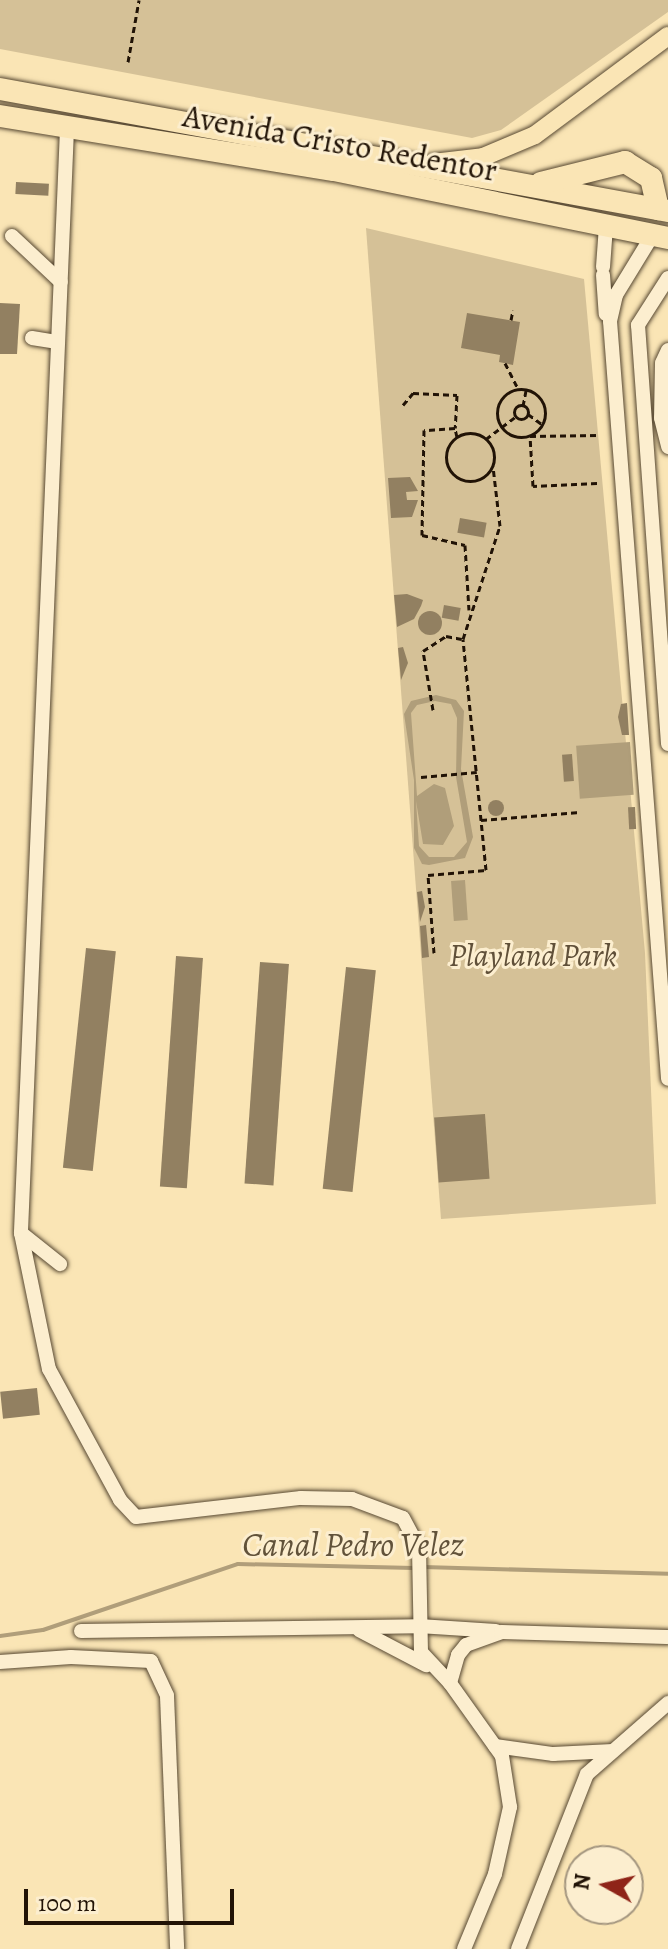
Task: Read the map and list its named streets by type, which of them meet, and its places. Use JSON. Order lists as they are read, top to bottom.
{
  "streets": {
    "highway": ["Avenida Cristo Redentor"]
  },
  "water": ["Canal Pedro Velez"],
  "parks": ["Playland Park"],
  "scale_bar": "100 m",
  "north": "left"
}
